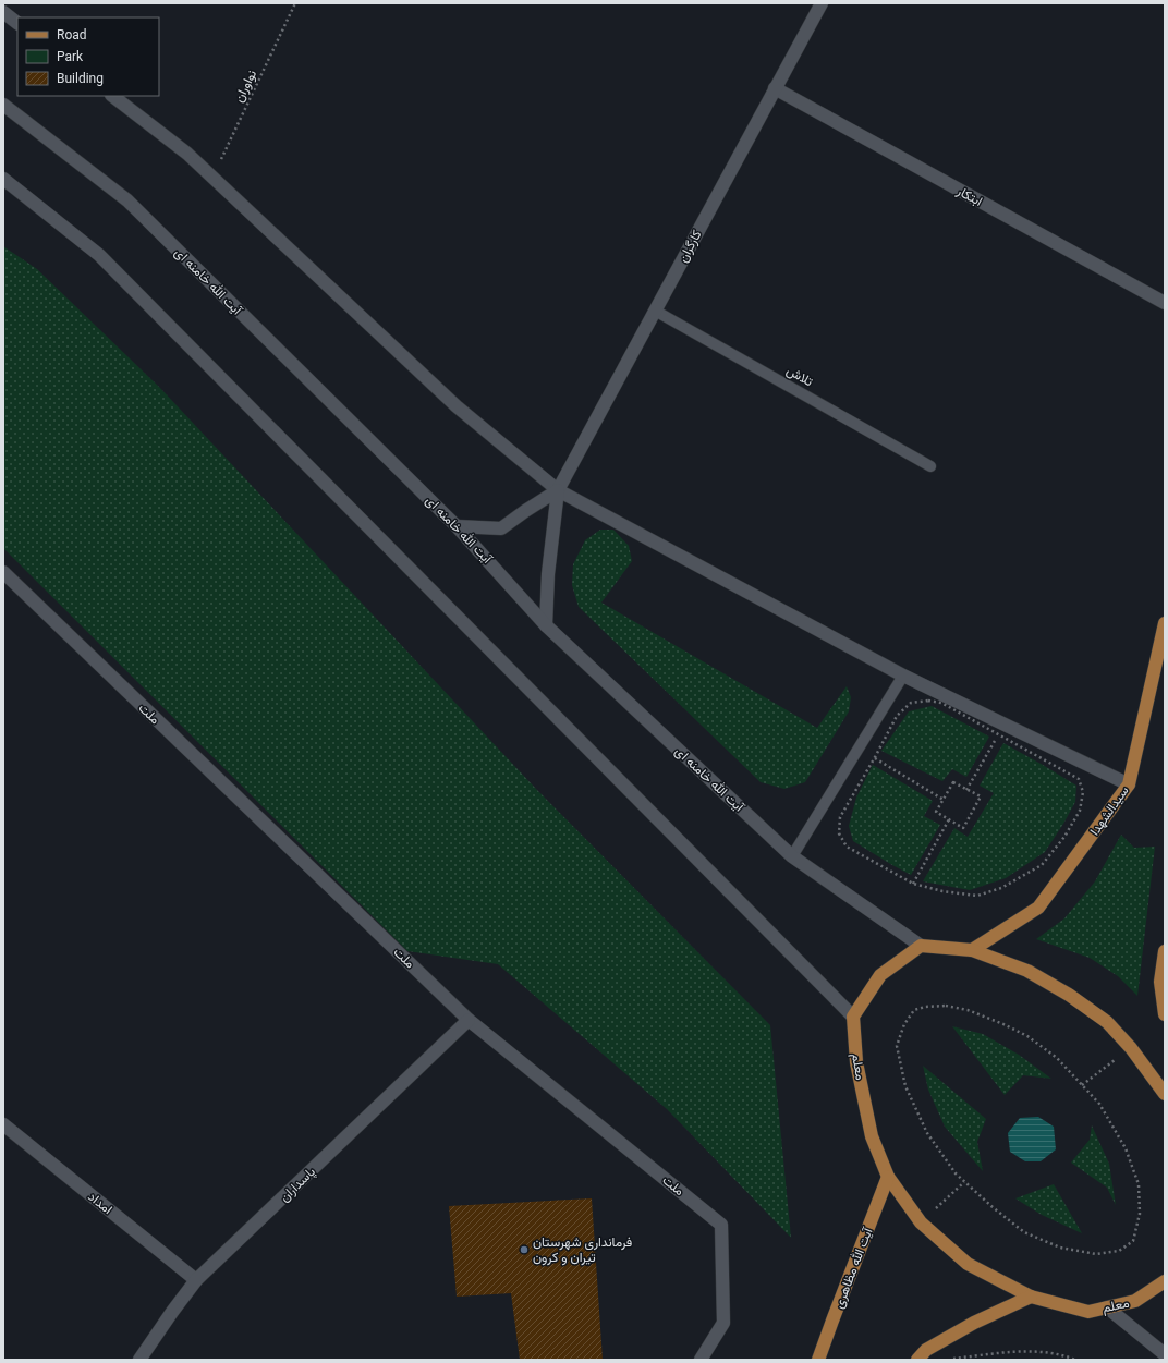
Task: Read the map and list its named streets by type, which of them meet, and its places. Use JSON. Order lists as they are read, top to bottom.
{
  "streets": {
    "main road": ["سیدالشهدا", "معلم", "آیت الله مظاهری"],
    "street": [
      "ابتکار",
      "کارگران",
      "آیت الله خامنه ای",
      "ملت",
      "پاسداران",
      "امداد"
    ],
    "lane": ["تلاش"],
    "path": ["نواوران"]
  },
  "crossings": [
    ["ابتکار", "کارگران"],
    ["کارگران", "تلاش"],
    ["ملت", "پاسداران"],
    ["معلم", "آیت الله مظاهری"],
    ["پاسداران", "امداد"]
  ],
  "places": ["فرمانداری شهرستان تیران و کرون"],
  "legend": ["Road", "Park", "Building"]
}
